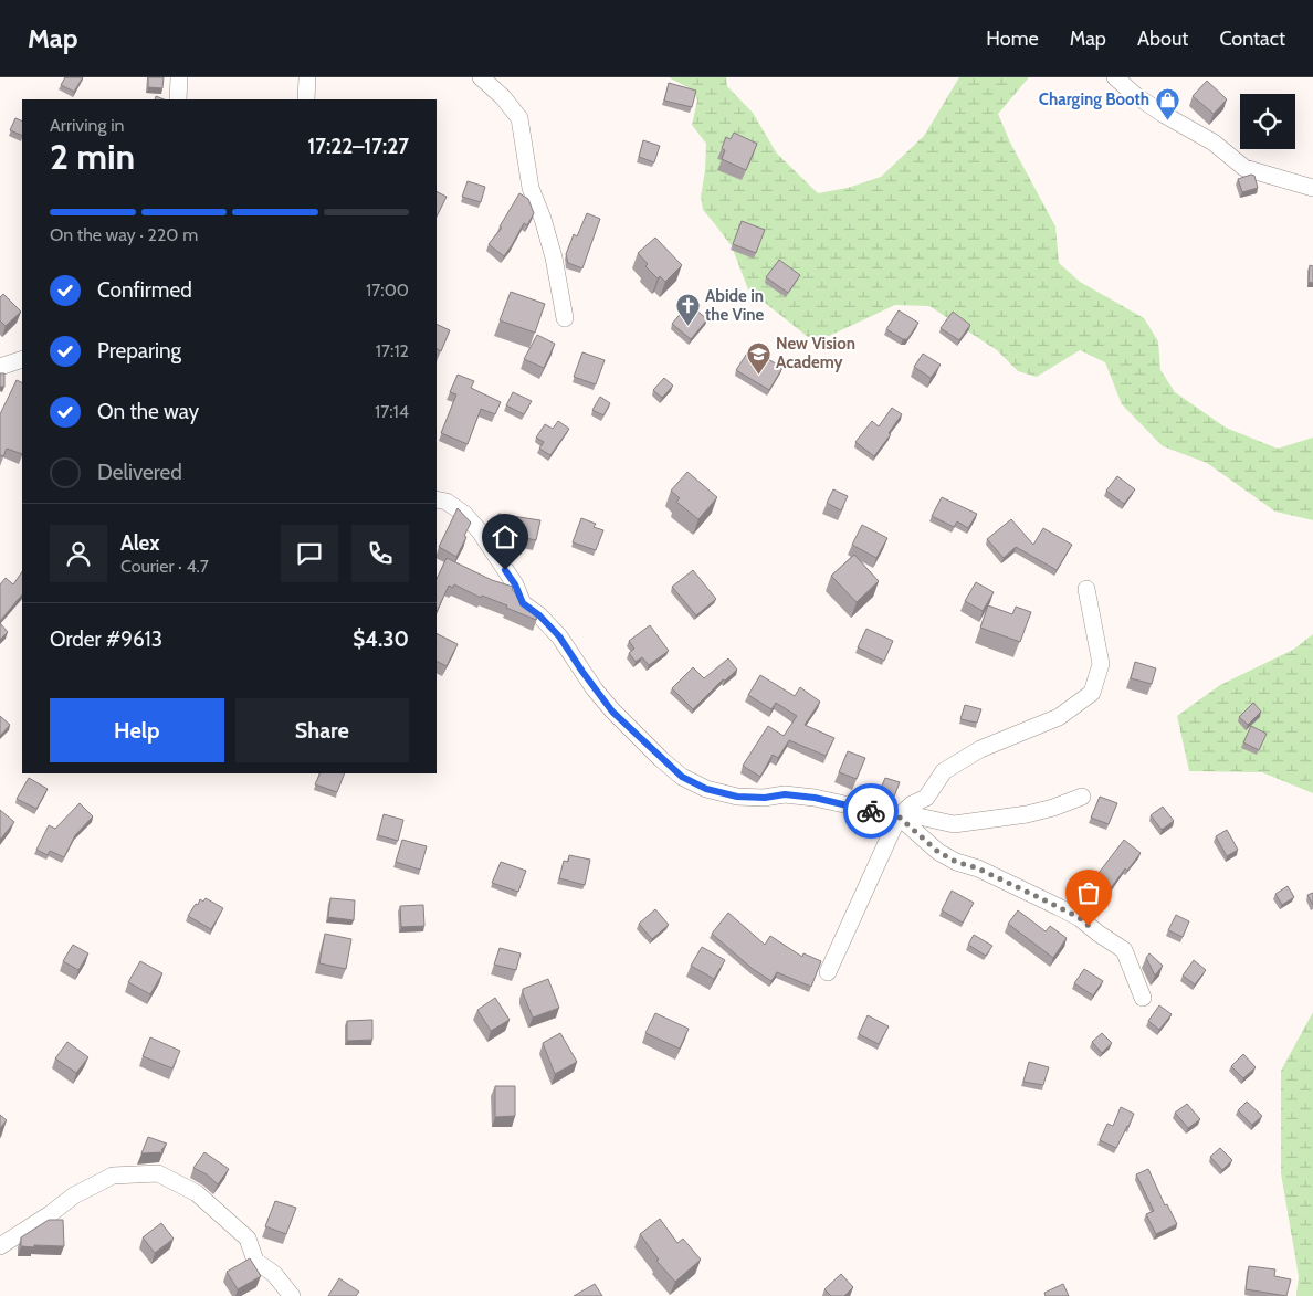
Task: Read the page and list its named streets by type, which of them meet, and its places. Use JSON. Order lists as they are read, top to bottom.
{
  "places": {
    "shop": ["Charging Booth"],
    "church": ["Abide in the Vine"],
    "school or university": ["New Vision Academy"]
  },
  "page": {
    "header": "Map",
    "nav": [
      "Home",
      "Map",
      "About",
      "Contact"
    ],
    "heading": ["2 min", "Arriving in", "17:22–17:27"],
    "panel": [
      "Alex",
      "Courier · 4.7",
      "Order #9613",
      "$4.30"
    ],
    "bar": "On the way · 220 m",
    "list": [
      ["Confirmed", "17:00"],
      ["Preparing", "17:12"],
      ["On the way", "17:14"],
      "Delivered"
    ],
    "buttons": ["Help", "Share"]
  }
}
